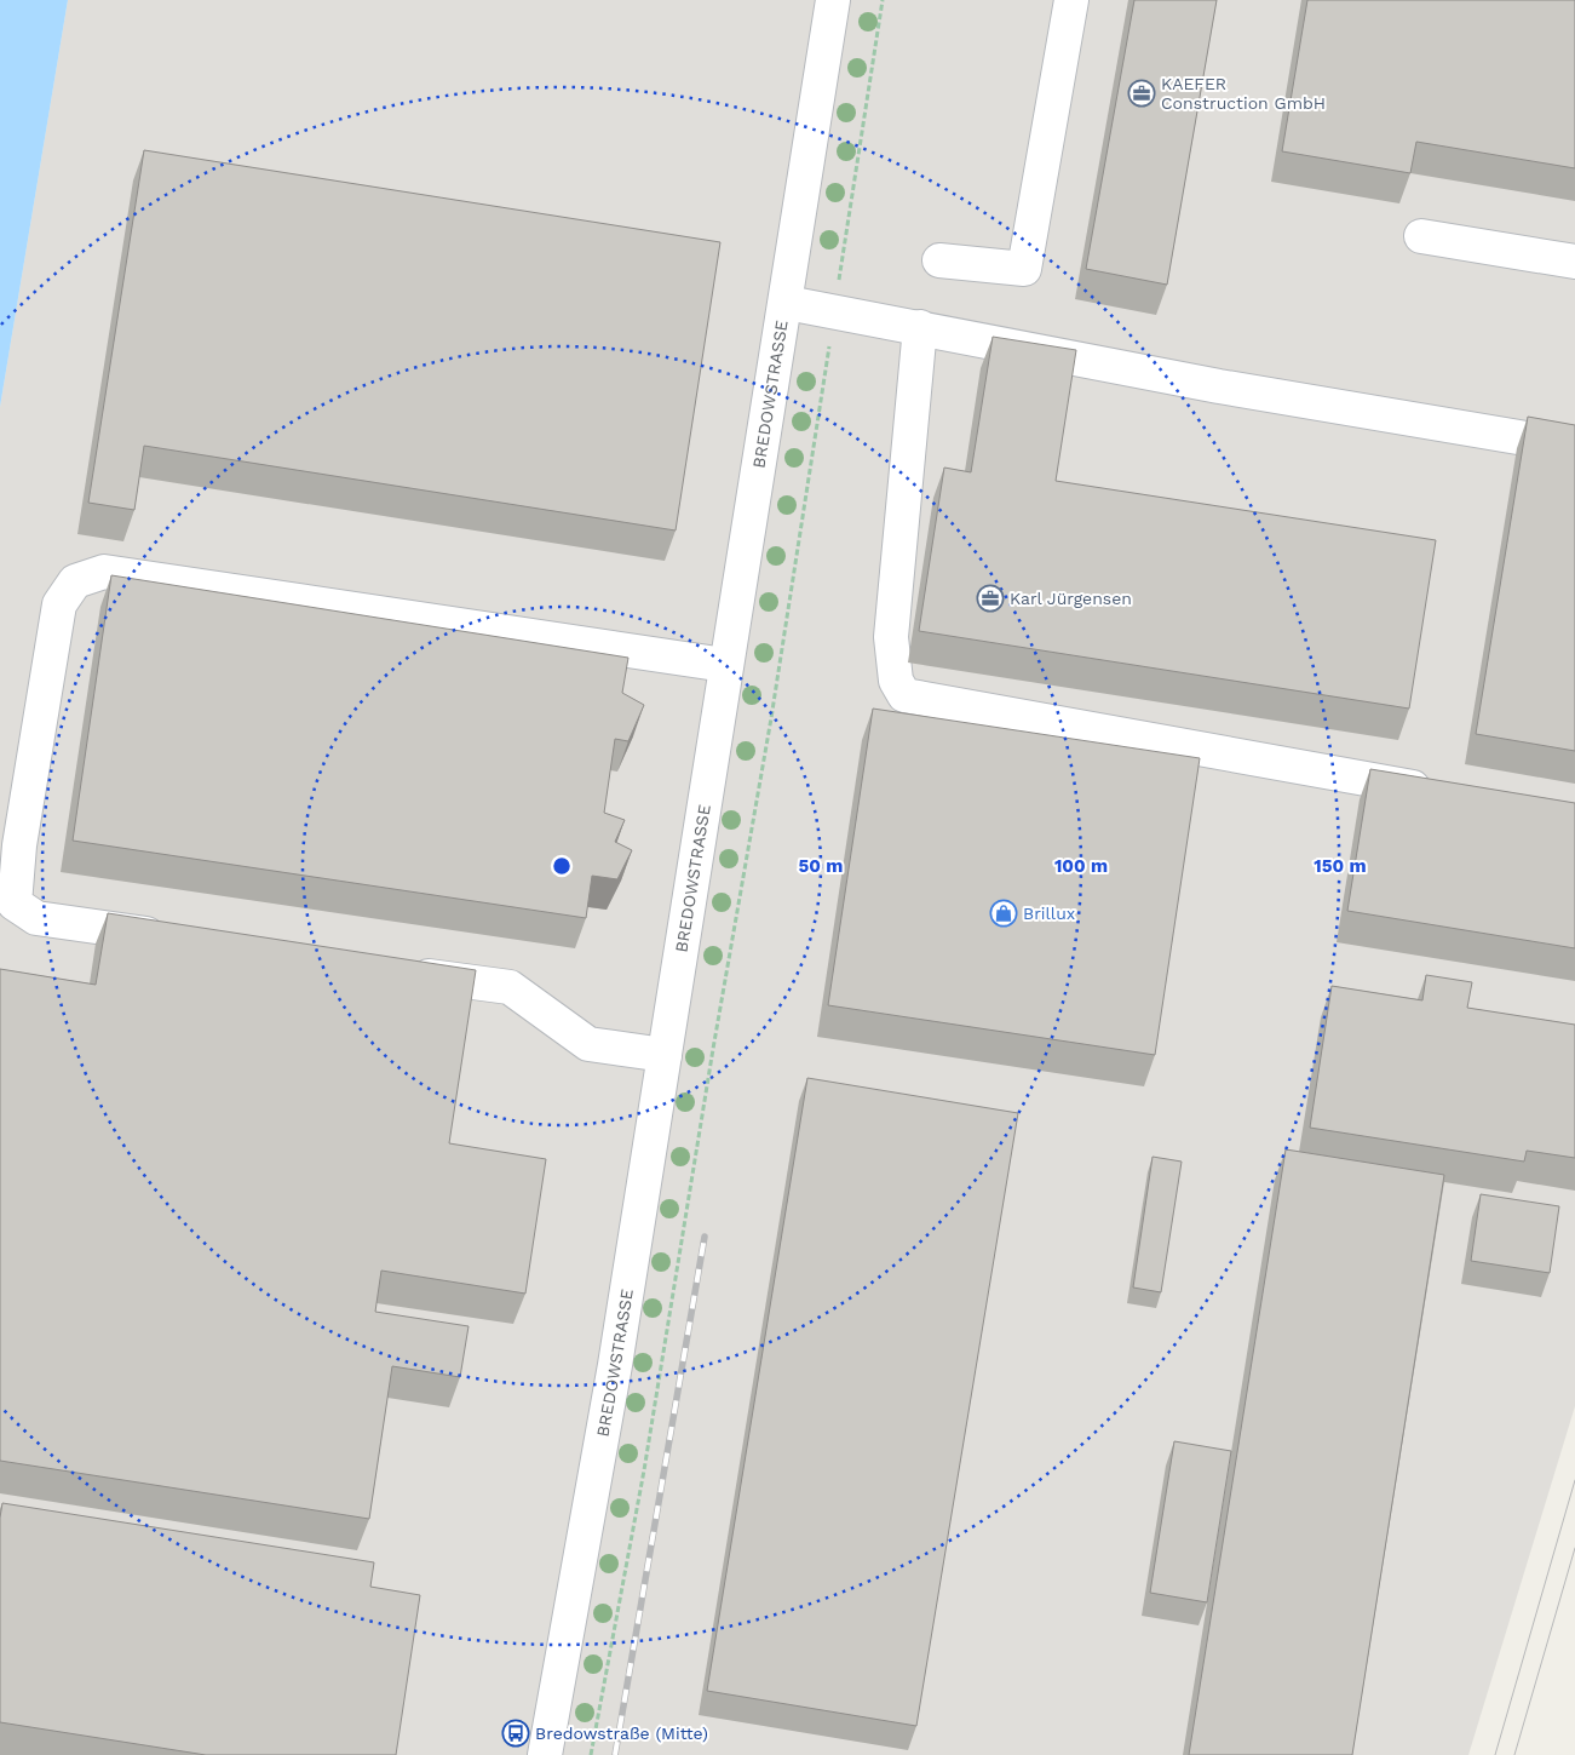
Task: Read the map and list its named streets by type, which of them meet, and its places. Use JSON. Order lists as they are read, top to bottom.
{
  "streets": {
    "street": ["BREDOWSTRASSE"]
  },
  "places": {
    "office": ["KAEFER Construction GmbH", "Karl Jürgensen"],
    "shop": ["Brillux"],
    "bus stop": ["Bredowstraße (Mitte)"]
  },
  "rings": ["50 m", "100 m", "150 m"]
}
